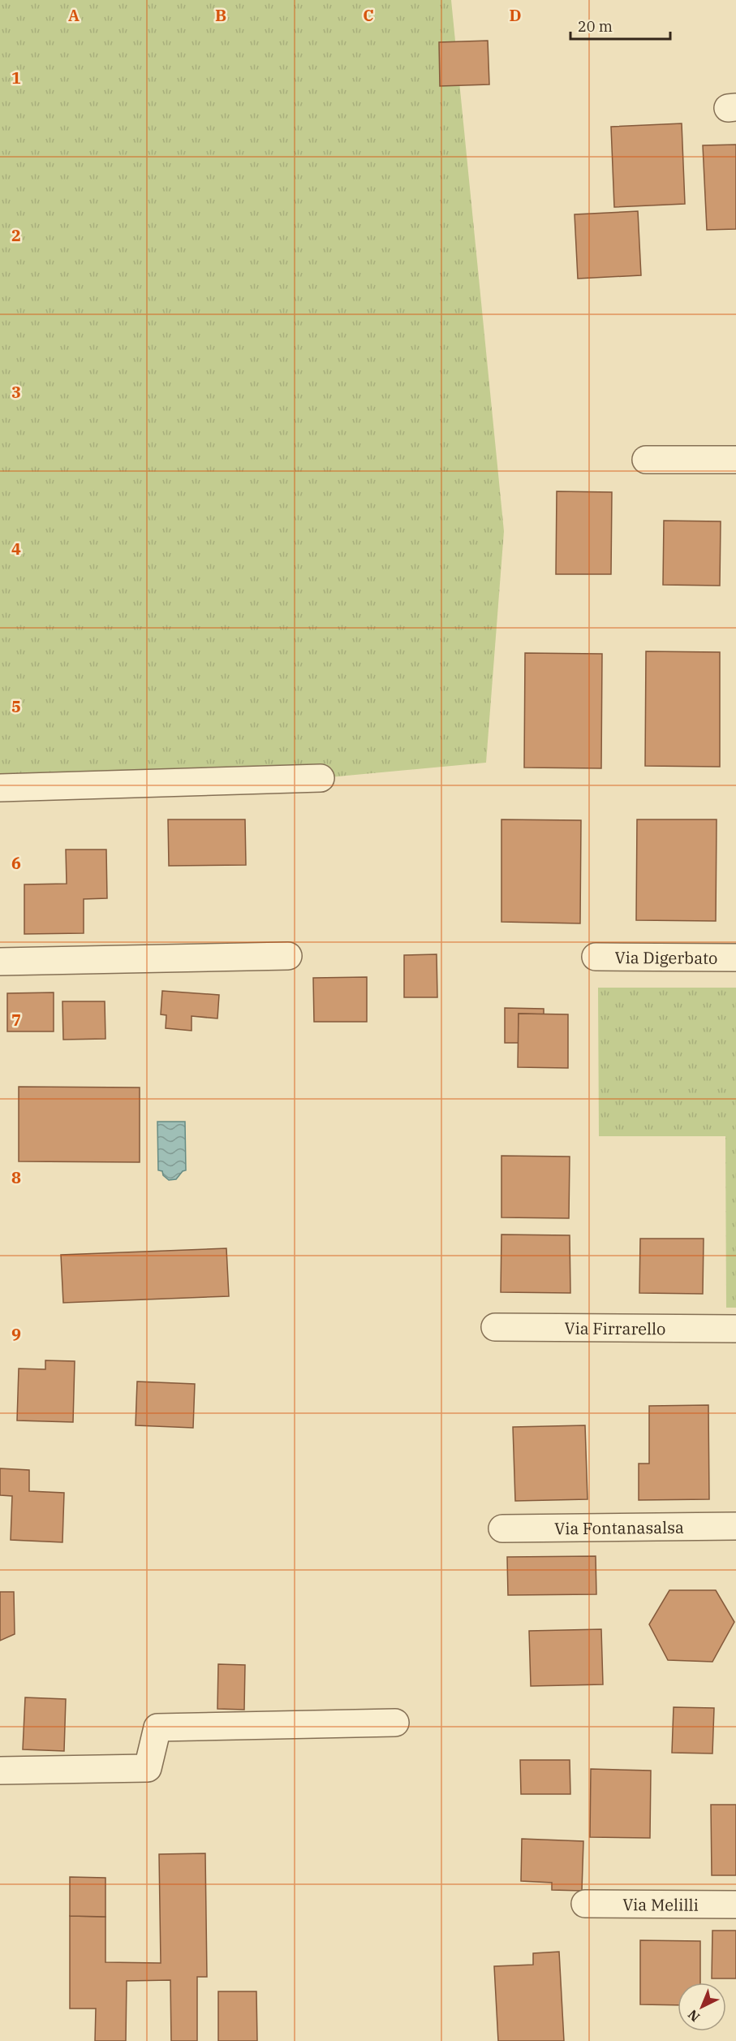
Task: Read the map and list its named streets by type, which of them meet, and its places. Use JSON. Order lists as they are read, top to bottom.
{
  "streets": {
    "lane": [
      "Via Digerbato",
      "Via Firrarello",
      "Via Fontanasalsa",
      "Via Melilli"
    ]
  },
  "scale_bar": "20 m",
  "north": "bottom left",
  "grid": {
    "columns": [
      "A",
      "B",
      "C",
      "D"
    ],
    "rows": [
      "1",
      "2",
      "3",
      "4",
      "5",
      "6",
      "7",
      "8",
      "9"
    ]
  }
}
